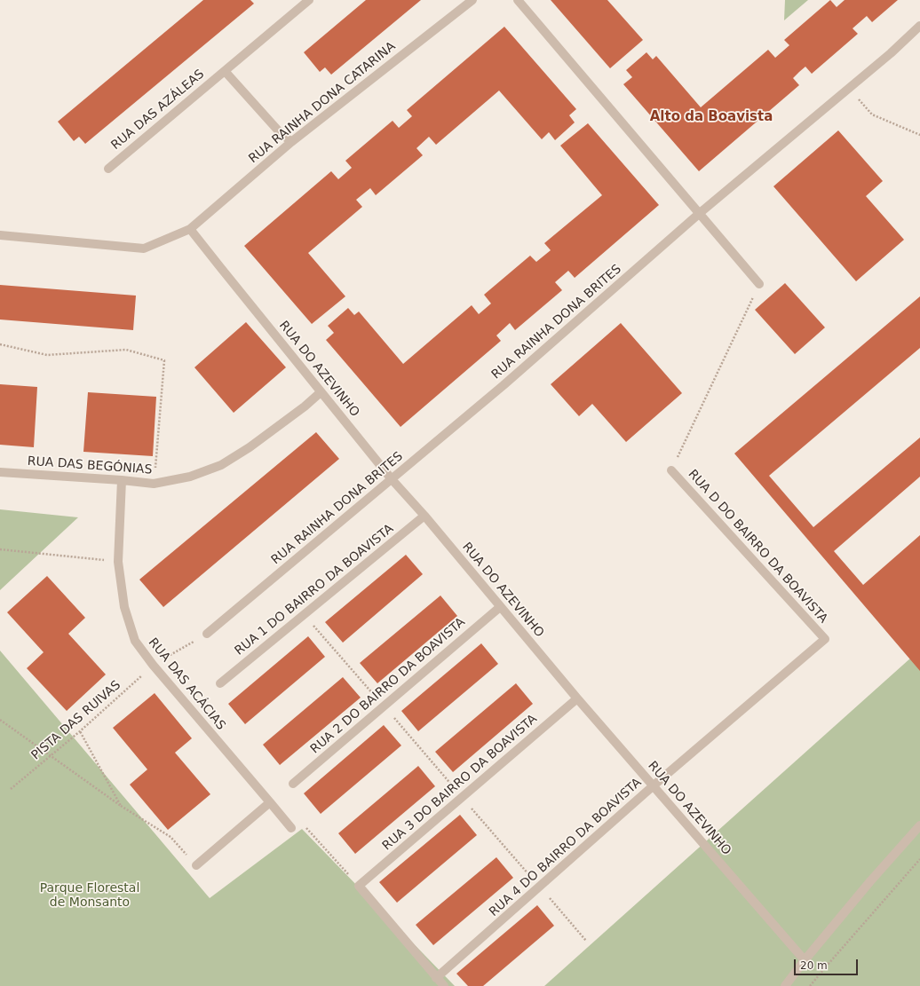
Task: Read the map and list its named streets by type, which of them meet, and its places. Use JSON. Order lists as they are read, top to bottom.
{
  "streets": {
    "street": [
      "RUA RAINHA DONA CATARINA",
      "RUA DAS AZÁLEAS",
      "RUA RAINHA DONA BRITES",
      "RUA DO AZEVINHO",
      "RUA DAS BEGÓNIAS",
      "RUA D DO BAIRRO DA BOAVISTA",
      "RUA 1 DO BAIRRO DA BOAVISTA",
      "RUA DAS ACÁCIAS",
      "RUA 2 DO BAIRRO DA BOAVISTA",
      "RUA 3 DO BAIRRO DA BOAVISTA",
      "RUA 4 DO BAIRRO DA BOAVISTA"
    ],
    "path": ["PISTA DAS RUIVAS"]
  },
  "crossings": [
    ["RUA RAINHA DONA CATARINA", "RUA DAS AZÁLEAS"],
    ["RUA RAINHA DONA CATARINA", "RUA DO AZEVINHO"],
    ["RUA RAINHA DONA BRITES", "RUA DO AZEVINHO"],
    ["RUA RAINHA DONA BRITES", "PISTA DAS RUIVAS"],
    ["RUA DO AZEVINHO", "RUA DAS BEGÓNIAS"],
    ["RUA DO AZEVINHO", "RUA 1 DO BAIRRO DA BOAVISTA"],
    ["RUA DO AZEVINHO", "RUA 2 DO BAIRRO DA BOAVISTA"],
    ["RUA DO AZEVINHO", "RUA 3 DO BAIRRO DA BOAVISTA"],
    ["RUA DO AZEVINHO", "RUA 4 DO BAIRRO DA BOAVISTA"],
    ["RUA DAS BEGÓNIAS", "RUA DAS ACÁCIAS"],
    ["RUA D DO BAIRRO DA BOAVISTA", "RUA 4 DO BAIRRO DA BOAVISTA"],
    ["RUA DAS ACÁCIAS", "PISTA DAS RUIVAS"]
  ],
  "districts": ["Alto da Boavista"],
  "parks": ["Parque Florestal de Monsanto"],
  "scale_bar": "20 m"
}
